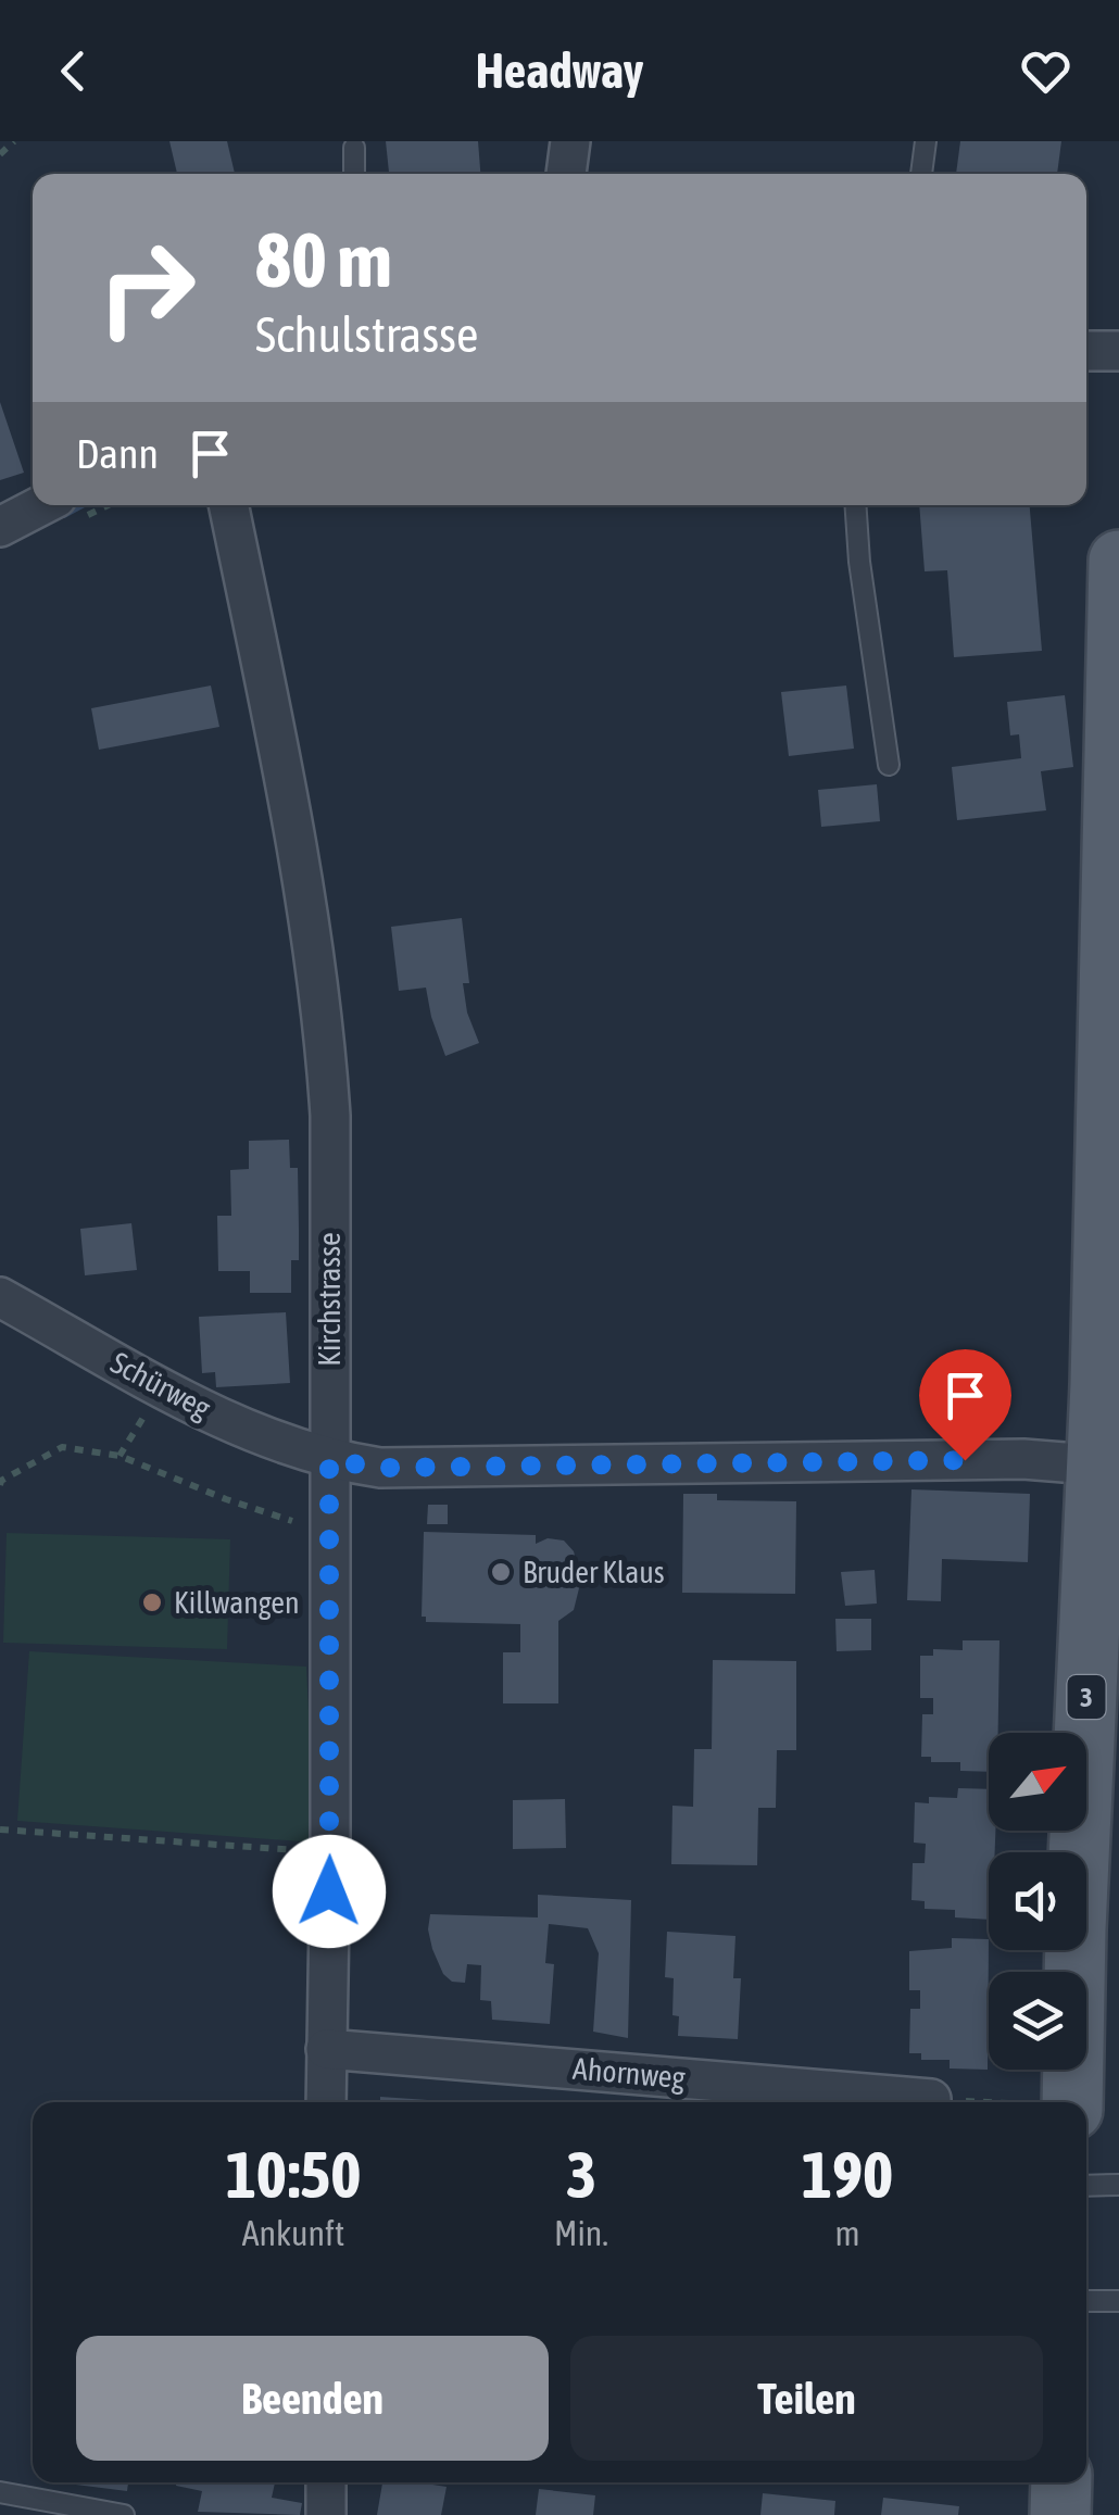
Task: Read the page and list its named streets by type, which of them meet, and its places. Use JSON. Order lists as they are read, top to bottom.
{
  "streets": {
    "main road": ["3"],
    "street": ["Kirchstrasse", "Schürweg", "Ahornweg"]
  },
  "crossings": [
    ["Kirchstrasse", "Schürweg"],
    ["Kirchstrasse", "Ahornweg"],
    ["Schürweg", "3"]
  ],
  "places": ["Bruder Klaus", "Killwangen"],
  "north": "top right",
  "page": {
    "header": "Headway",
    "turn": ["80 m", "Schulstrasse"],
    "then": "Dann",
    "eta": [
      "10:50",
      "Ankunft",
      "3",
      "Min.",
      "190",
      "m"
    ],
    "buttons": ["Beenden", "Teilen"]
  }
}
